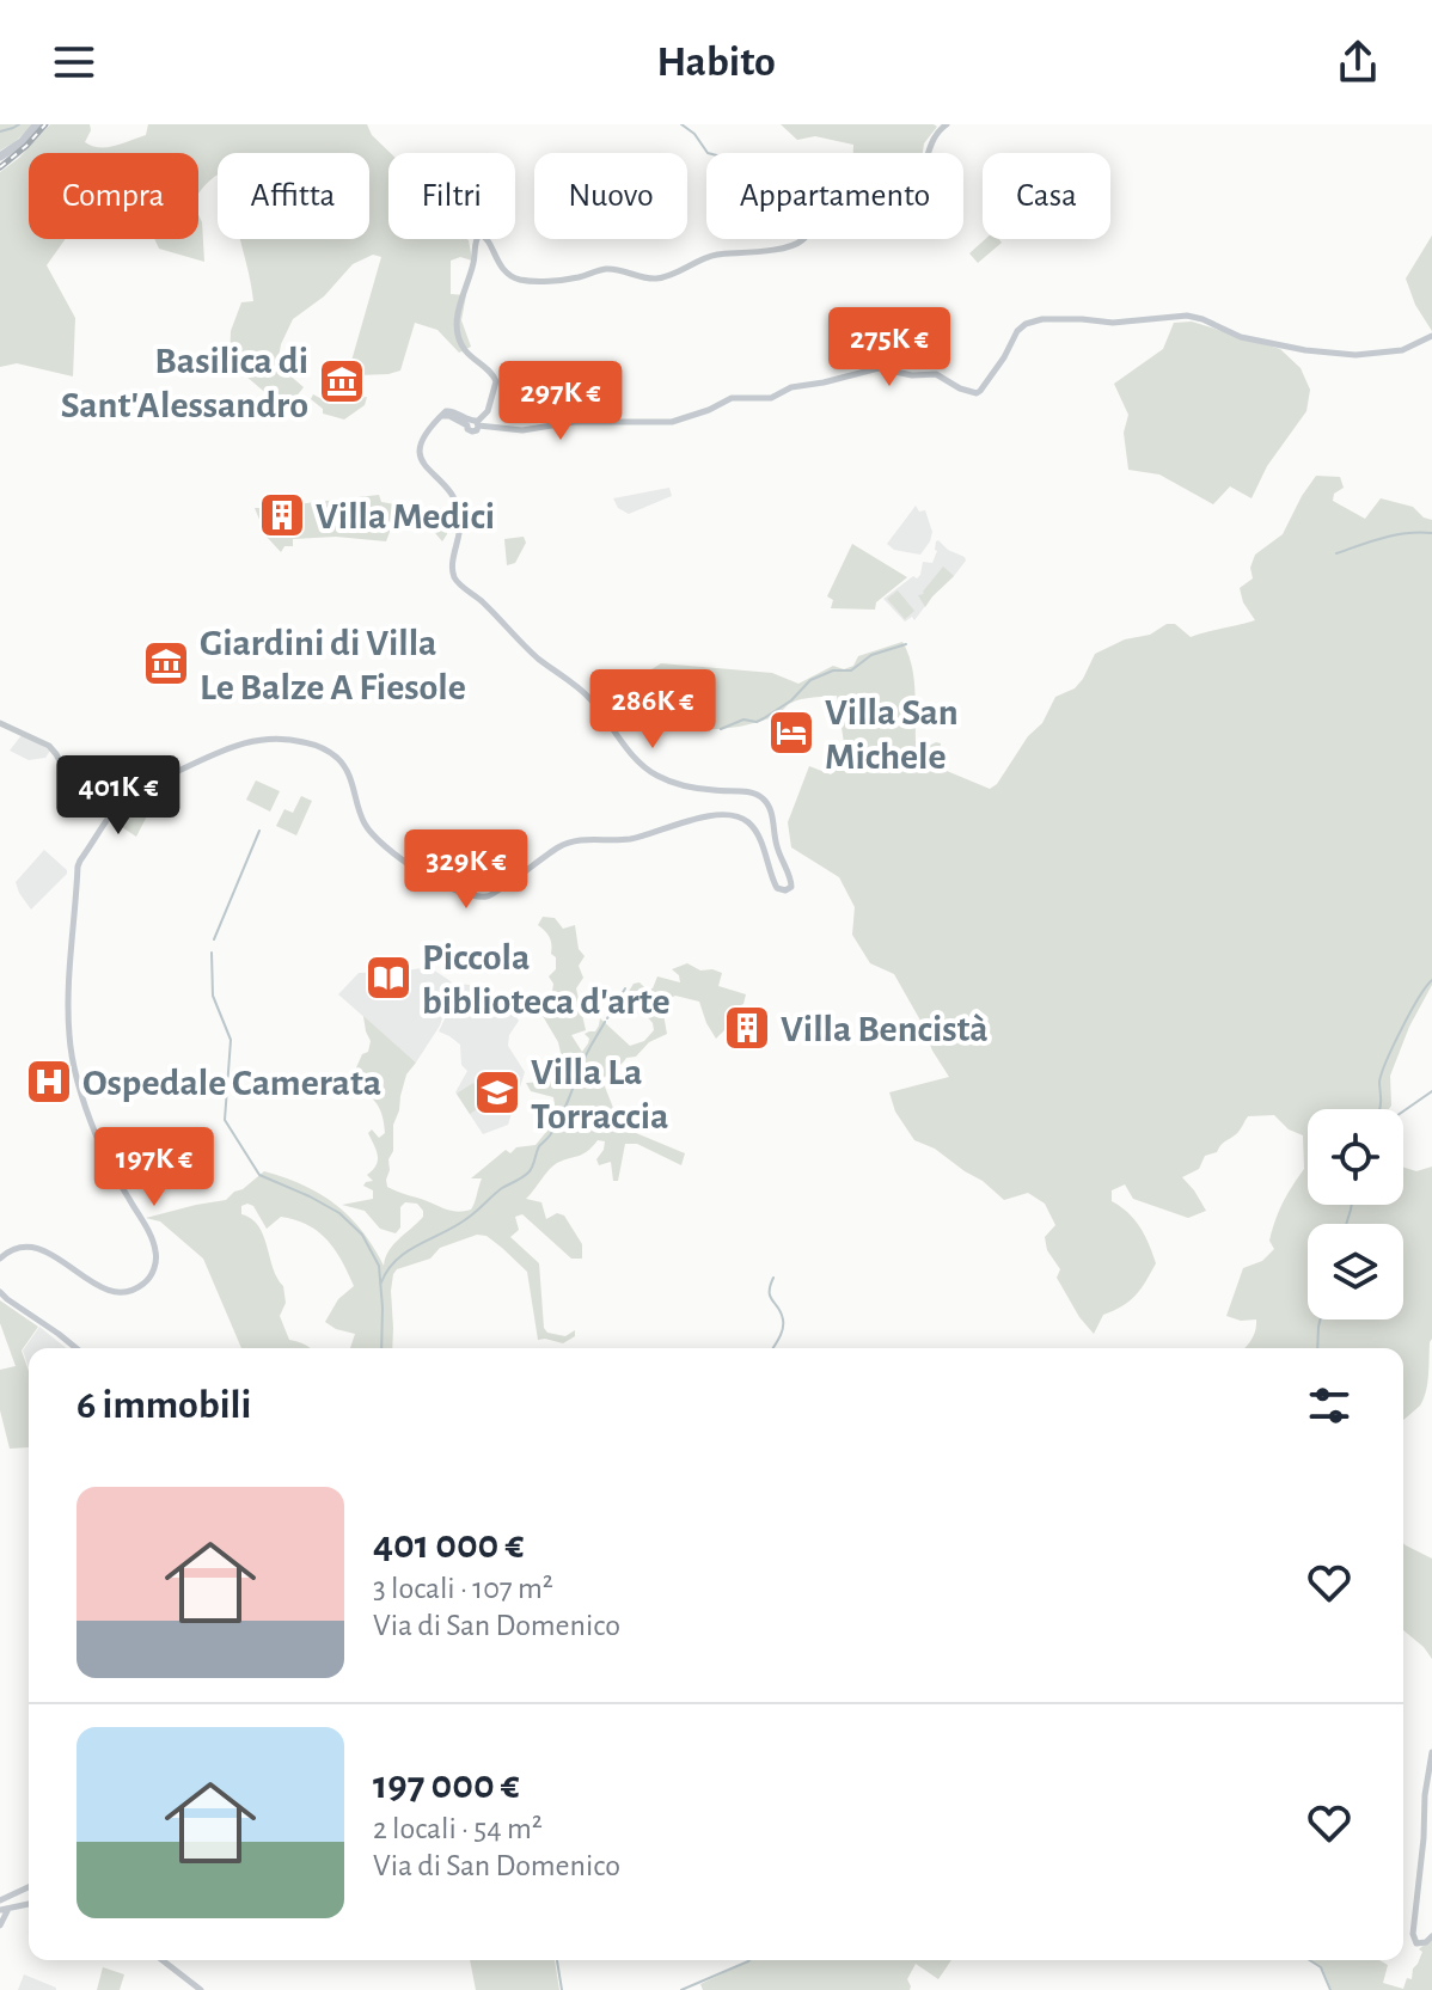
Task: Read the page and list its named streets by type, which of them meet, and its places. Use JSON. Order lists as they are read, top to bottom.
{
  "places": {
    "museum": ["Basilica di Sant'Alessandro", "Giardini di Villa Le Balze A Fiesole"],
    "building": ["Villa Medici", "Villa Bencistà"],
    "hotel": ["Villa San Michele"],
    "library": ["Piccola biblioteca d'arte"],
    "hospital": ["Ospedale Camerata"],
    "school or university": ["Villa La Torraccia"]
  },
  "page": {
    "header": "Habito",
    "chip": [
      "Compra",
      "Affitta",
      "Filtri",
      "Nuovo",
      "Appartamento",
      "Casa"
    ],
    "price": [
      "275K €",
      "297K €",
      "286K €",
      "401K €",
      "329K €",
      "197K €"
    ],
    "heading": "6 immobili",
    "list": [
      {
        "name": "401 000 €",
        "note": "3 locali · 107 m² · Via di San Domenico"
      },
      {
        "name": "197 000 €",
        "note": "2 locali · 54 m² · Via di San Domenico"
      }
    ]
  }
}
